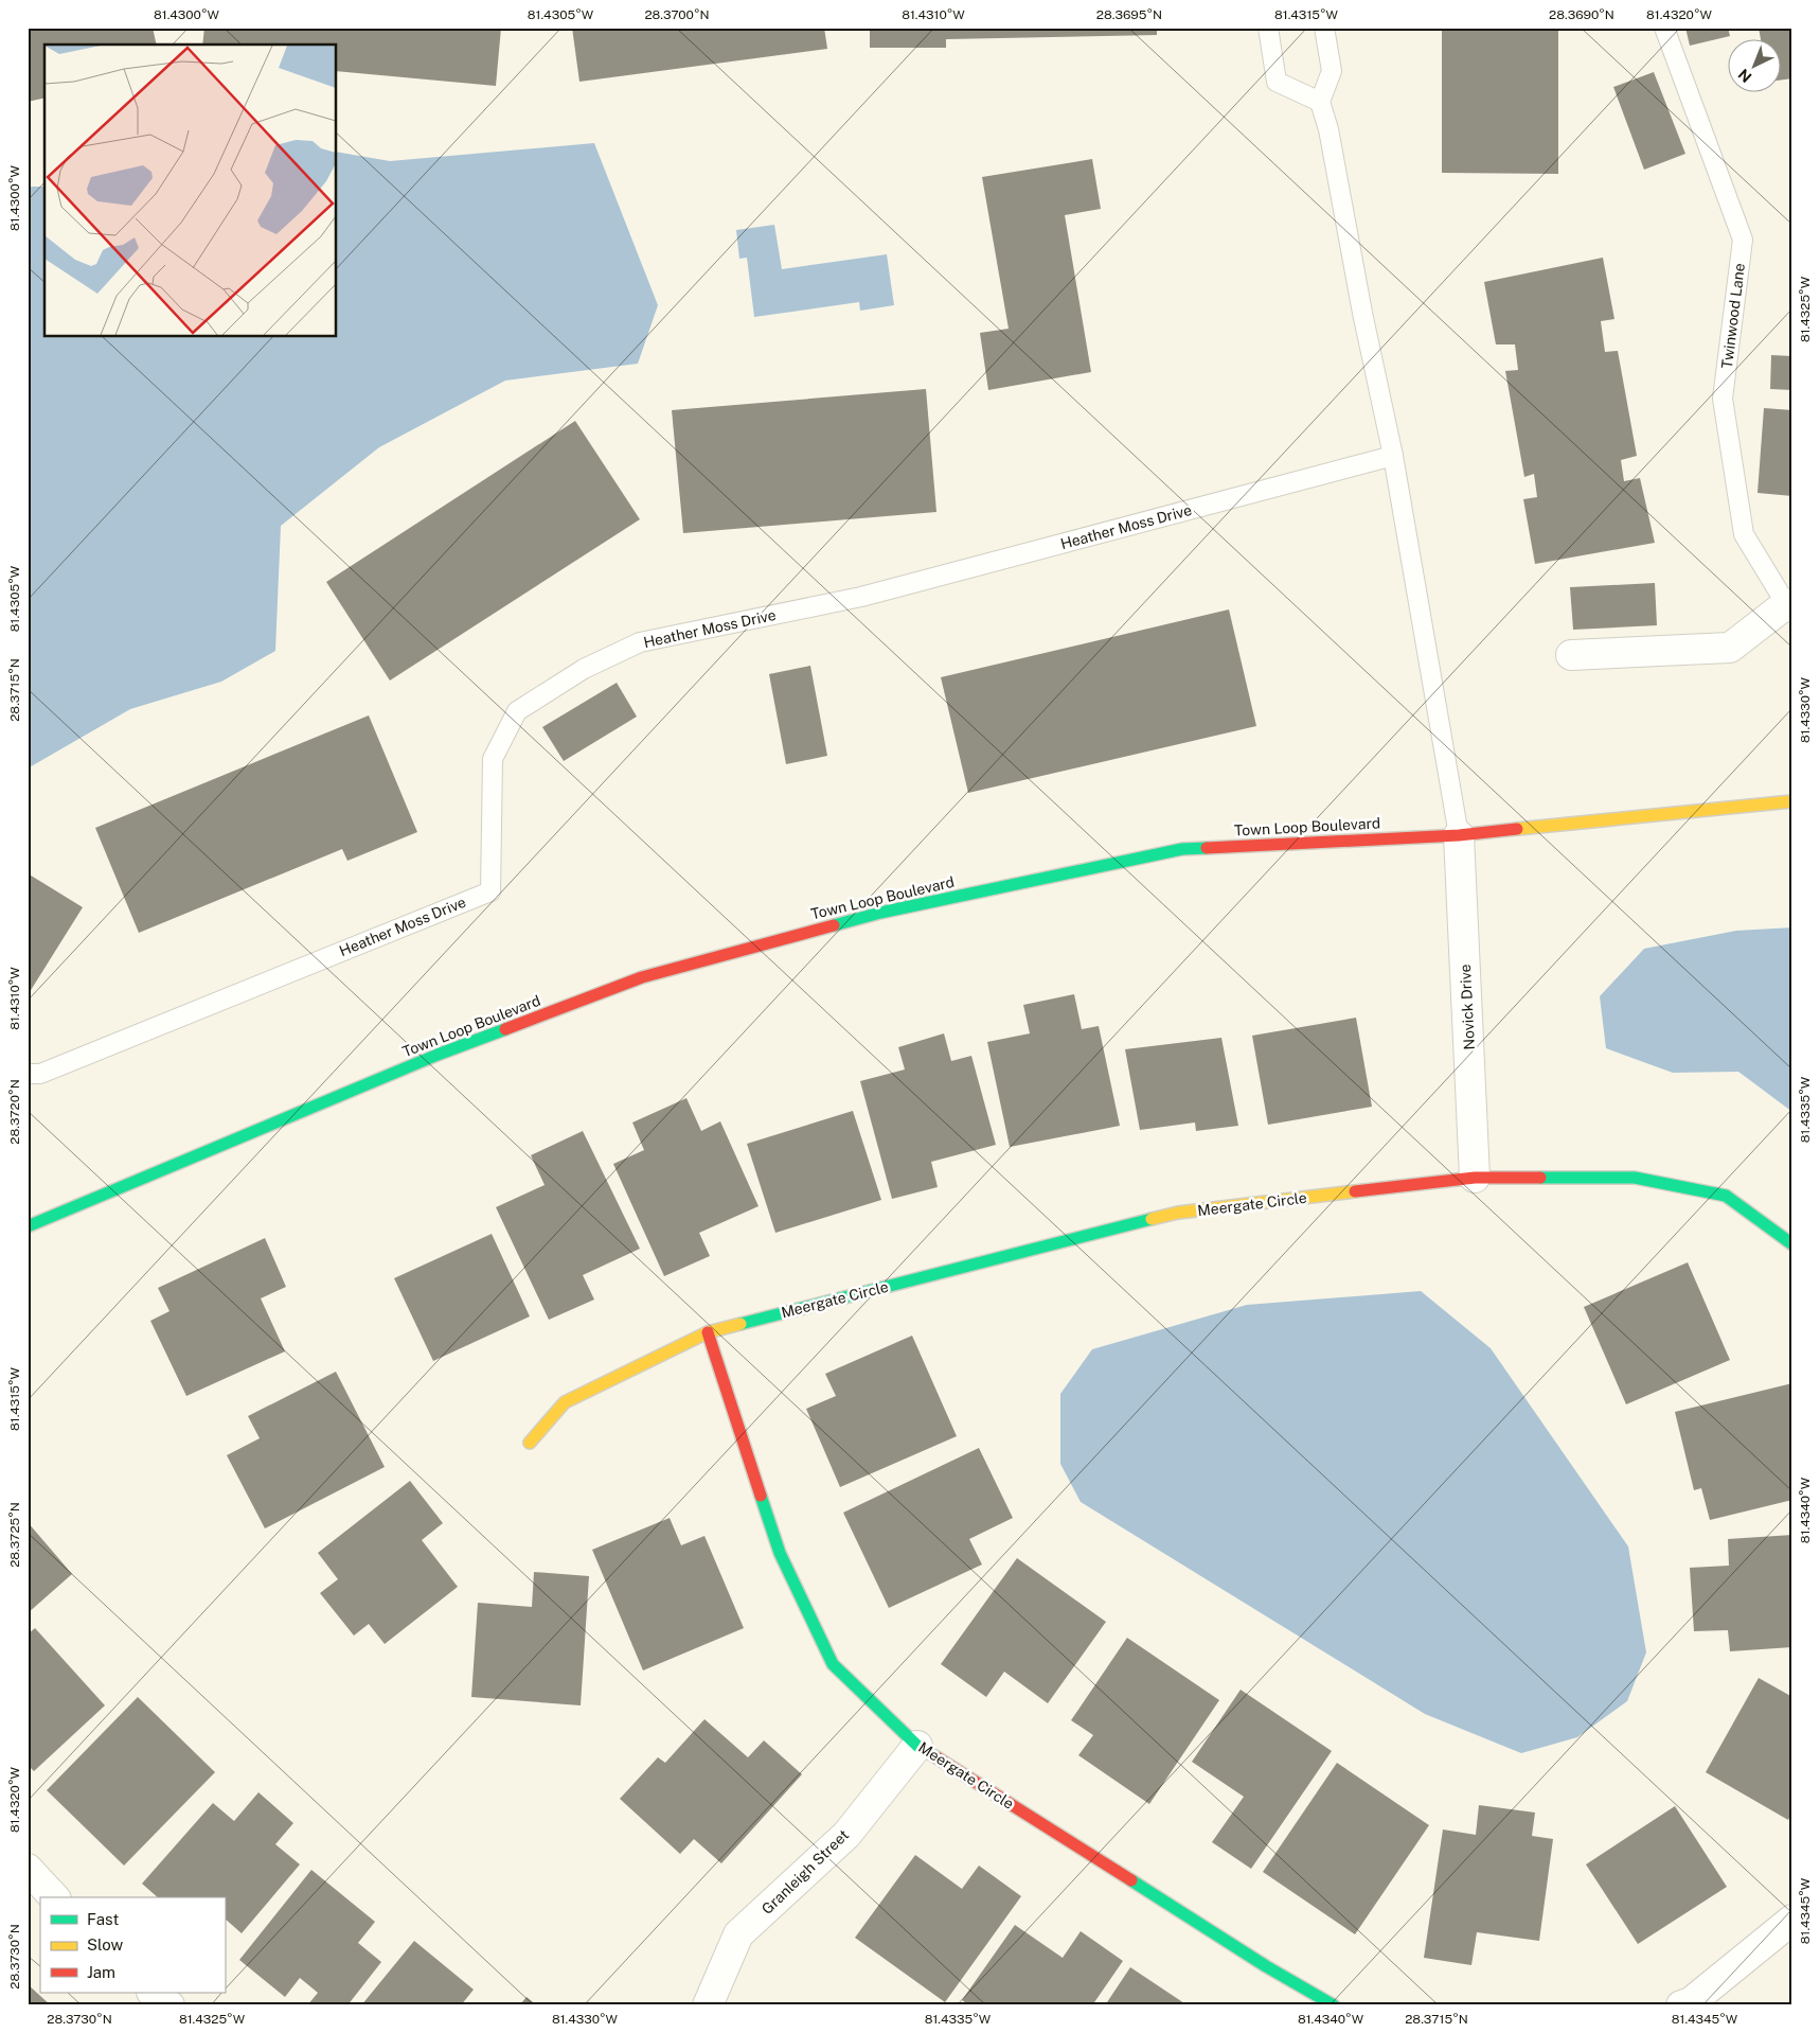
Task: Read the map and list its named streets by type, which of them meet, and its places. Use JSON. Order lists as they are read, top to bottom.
{
  "streets": {
    "street": [
      "Twinwood Lane",
      "Town Loop Boulevard",
      "Novick Drive",
      "Meergate Circle",
      "Granleigh Street"
    ],
    "lane": ["Heather Moss Drive"]
  },
  "crossings": [
    ["Town Loop Boulevard", "Novick Drive"],
    ["Novick Drive", "Meergate Circle"],
    ["Meergate Circle", "Granleigh Street"]
  ],
  "legend": ["Fast", "Slow", "Jam"],
  "north": "bottom left",
  "coordinates": [
    "81.4300°W",
    "81.4305°W",
    "28.3700°N",
    "81.4310°W",
    "28.3695°N",
    "81.4315°W",
    "28.3690°N",
    "81.4320°W",
    "81.4325°W",
    "28.3715°N",
    "81.4330°W",
    "81.4335°W",
    "28.3720°N",
    "81.4340°W",
    "28.3725°N",
    "81.4345°W",
    "28.3730°N"
  ]
}
